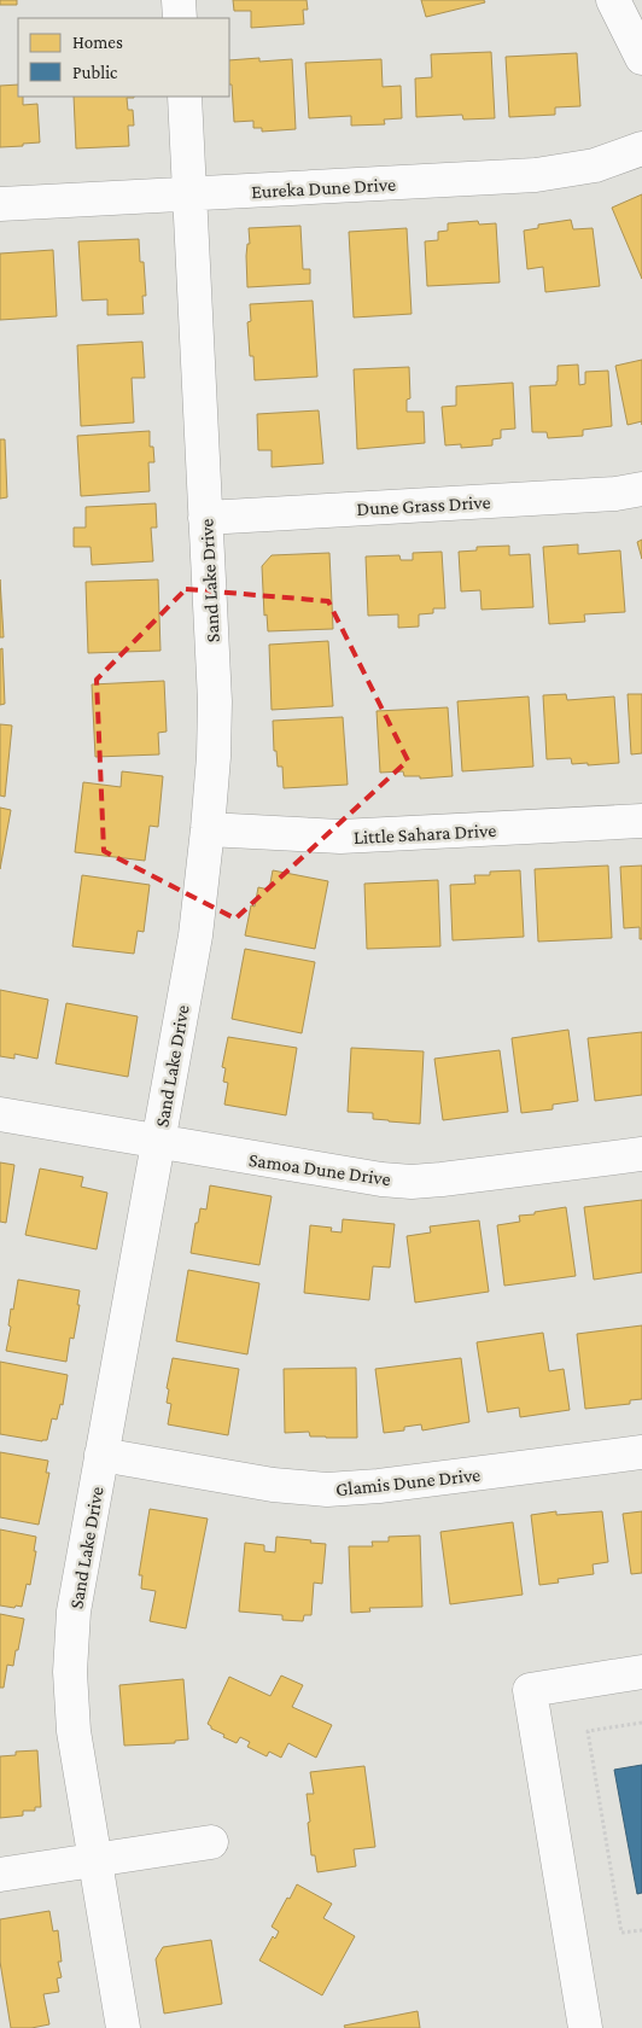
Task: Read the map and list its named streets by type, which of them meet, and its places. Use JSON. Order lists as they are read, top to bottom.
{
  "streets": {
    "street": [
      "Eureka Dune Drive",
      "Dune Grass Drive",
      "Sand Lake Drive",
      "Little Sahara Drive",
      "Samoa Dune Drive",
      "Glamis Dune Drive"
    ]
  },
  "crossings": [
    ["Eureka Dune Drive", "Sand Lake Drive"],
    ["Dune Grass Drive", "Sand Lake Drive"],
    ["Sand Lake Drive", "Little Sahara Drive"],
    ["Sand Lake Drive", "Samoa Dune Drive"],
    ["Sand Lake Drive", "Glamis Dune Drive"]
  ],
  "legend": ["Homes", "Public"]
}
